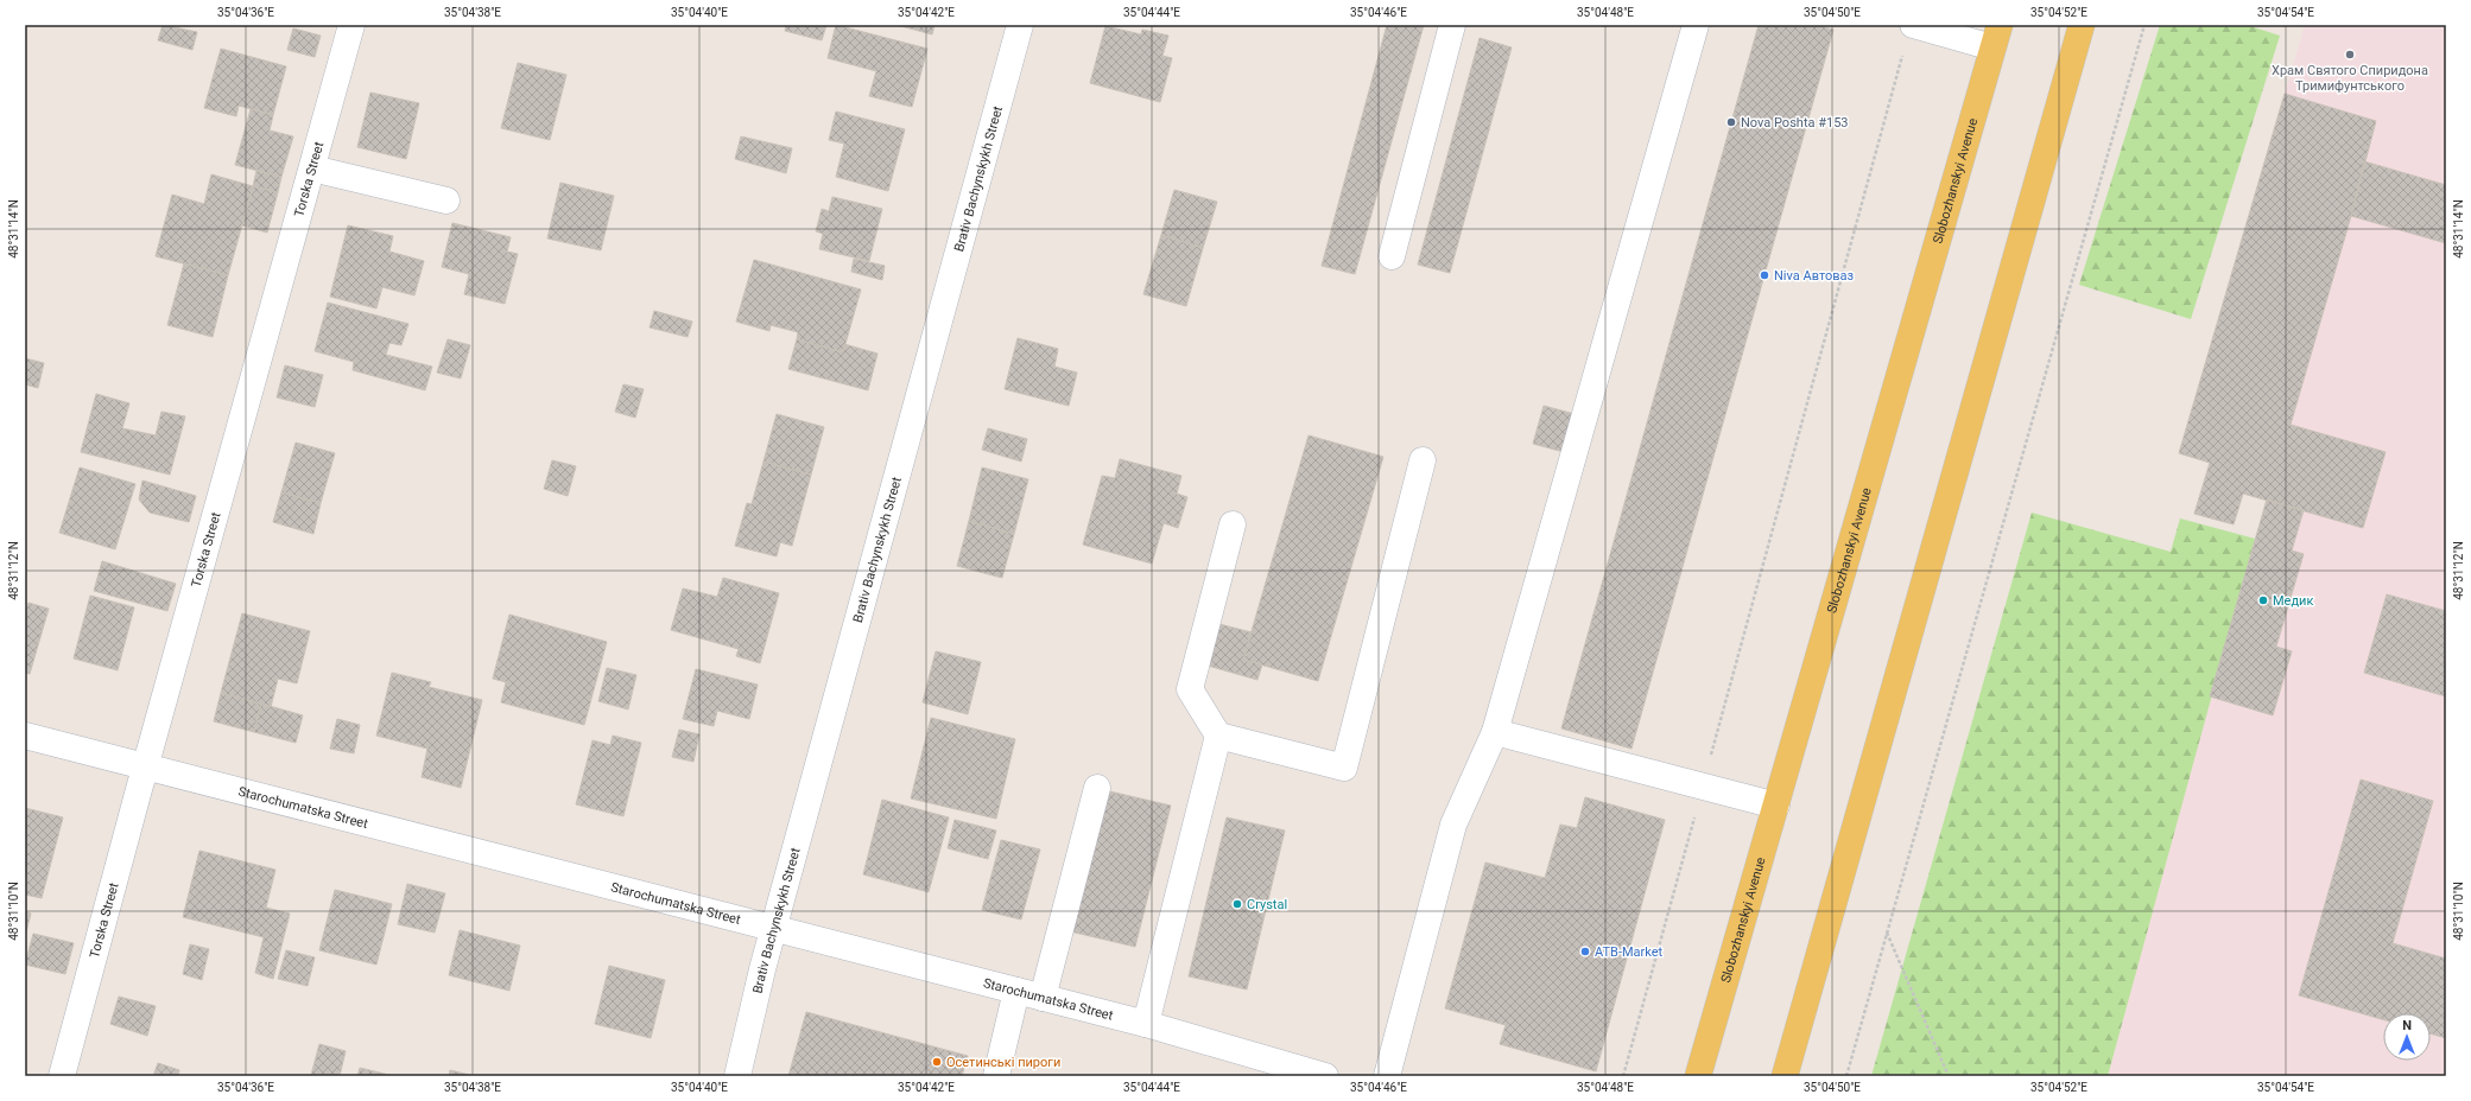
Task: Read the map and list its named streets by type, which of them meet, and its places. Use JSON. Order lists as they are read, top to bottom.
{
  "streets": {
    "main road": ["Slobozhanskyi Avenue"],
    "street": ["Brativ Bachynskykh Street", "Torska Street", "Starochumatska Street"]
  },
  "crossings": [
    ["Brativ Bachynskykh Street", "Starochumatska Street"],
    ["Torska Street", "Starochumatska Street"]
  ],
  "places": [
    "Храм Святого Спиридона Тримифунтського",
    "Nova Poshta #153",
    "Niva Автоваз",
    "Медик",
    "Crystal",
    "ATB-Market",
    "Осетинські пироги"
  ],
  "north": "top",
  "coordinates": [
    "35°04'36\"E",
    "35°04'38\"E",
    "35°04'40\"E",
    "35°04'42\"E",
    "35°04'44\"E",
    "35°04'46\"E",
    "35°04'48\"E",
    "35°04'50\"E",
    "35°04'52\"E",
    "35°04'54\"E",
    "48°31'14\"N",
    "48°31'12\"N",
    "48°31'10\"N"
  ]
}
